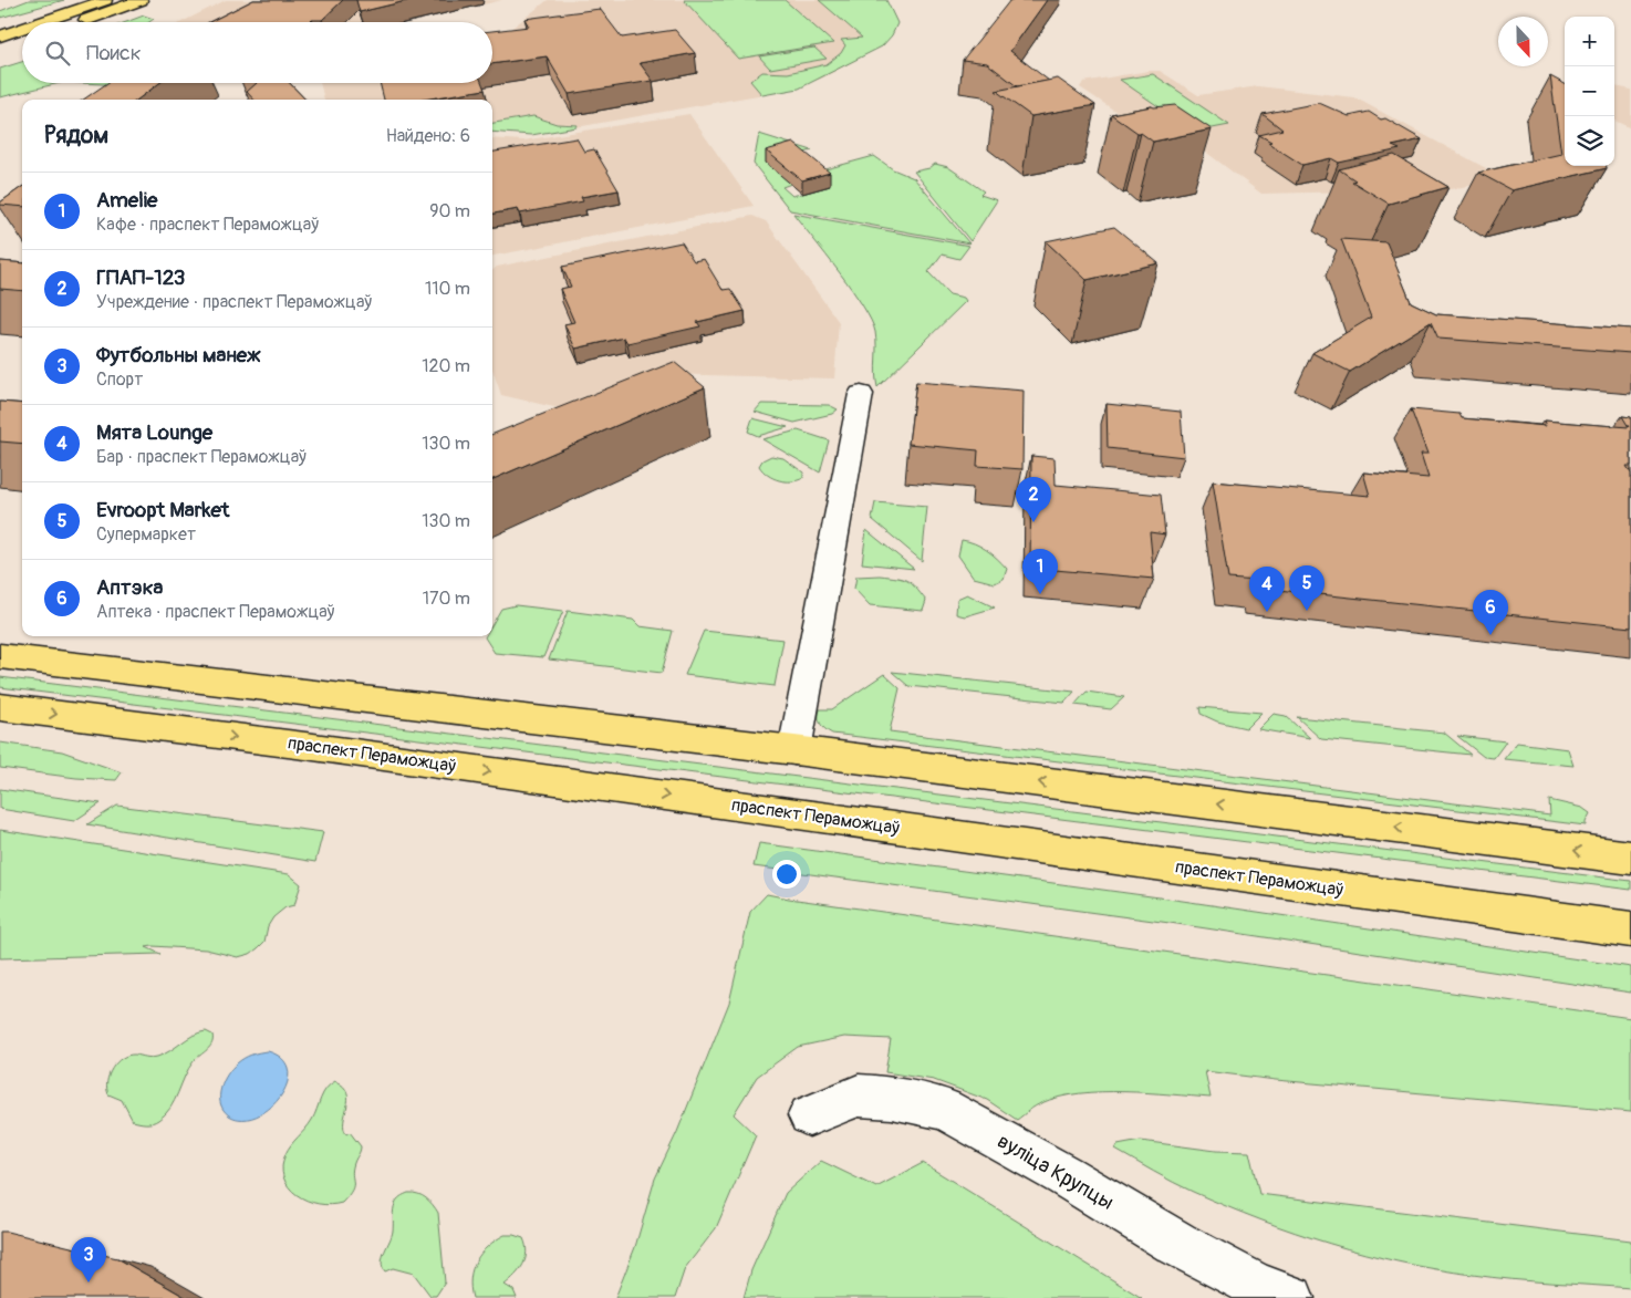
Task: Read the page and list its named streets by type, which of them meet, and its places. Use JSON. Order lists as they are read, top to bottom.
{
  "streets": {
    "main road": ["праспект Пераможцаў"],
    "street": ["вуліца Крупцы"]
  },
  "north": "bottom",
  "page": {
    "map_buttons": ["+", "−"],
    "search": "Поиск",
    "heading": ["Рядом", "Найдено: 6"],
    "list": [
      {
        "mark": "1",
        "name": "Amelie",
        "note": "Кафе · праспект Пераможцаў",
        "value": "90 m"
      },
      {
        "mark": "2",
        "name": "ГПАП-123",
        "note": "Учреждение · праспект Пераможцаў",
        "value": "110 m"
      },
      {
        "mark": "3",
        "name": "Футбольны манеж",
        "note": "Спорт",
        "value": "120 m"
      },
      {
        "mark": "4",
        "name": "Мята Lounge",
        "note": "Бар · праспект Пераможцаў",
        "value": "130 m"
      },
      {
        "mark": "5",
        "name": "Evroopt Market",
        "note": "Супермаркет",
        "value": "130 m"
      },
      {
        "mark": "6",
        "name": "Аптэка",
        "note": "Аптека · праспект Пераможцаў",
        "value": "170 m"
      }
    ],
    "pins": [
      "2",
      "1",
      "5",
      "4",
      "6",
      "3"
    ]
  }
}
